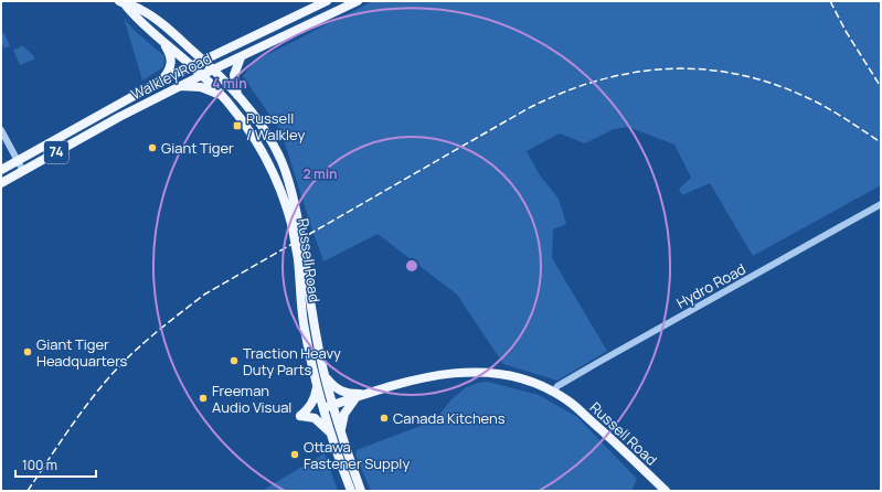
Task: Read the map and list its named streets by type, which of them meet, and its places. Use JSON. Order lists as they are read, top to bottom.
{
  "streets": {
    "main road": ["Walkley Road", "74", "Russell Road"],
    "street": ["Hydro Road"]
  },
  "crossings": [
    ["Walkley Road", "Russell Road"],
    ["Russell Road", "Hydro Road"]
  ],
  "places": {
    "transit": ["Russell / Walkley"],
    "other": [
      "Giant Tiger",
      "Giant Tiger Headquarters",
      "Traction Heavy Duty Parts",
      "Freeman Audio Visual",
      "Canada Kitchens",
      "Ottawa Fastener Supply"
    ]
  },
  "scale_bar": "100 m",
  "rings": ["4 min", "2 min"]
}
